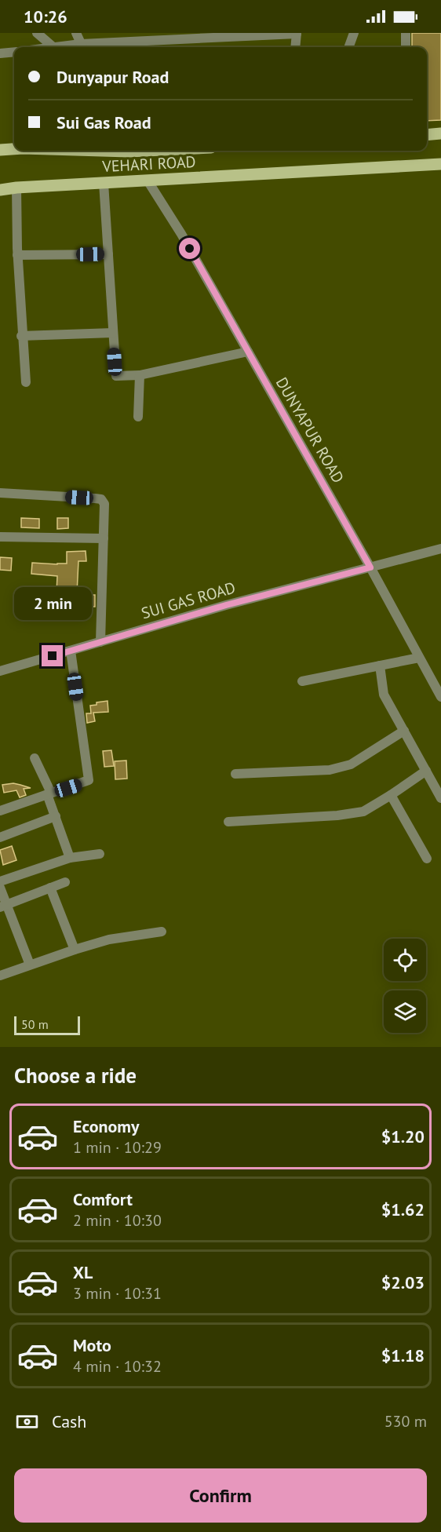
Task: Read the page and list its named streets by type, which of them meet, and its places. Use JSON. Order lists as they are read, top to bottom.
{
  "streets": {
    "main road": ["VEHARI ROAD"],
    "street": ["DUNYAPUR ROAD", "SUI GAS ROAD"]
  },
  "crossings": [
    ["VEHARI ROAD", "DUNYAPUR ROAD"],
    ["DUNYAPUR ROAD", "SUI GAS ROAD"]
  ],
  "scale_bar": "50 m",
  "page": {
    "status": "10:26",
    "banner": ["Dunyapur Road", "Sui Gas Road"],
    "bubble": "2 min",
    "scale": "50 m",
    "heading": "Choose a ride",
    "list": [
      {
        "name": "Economy",
        "note": "1 min · 10:29",
        "value": "$1.20"
      },
      {
        "name": "Comfort",
        "note": "2 min · 10:30",
        "value": "$1.62"
      },
      {
        "name": "XL",
        "note": "3 min · 10:31",
        "value": "$2.03"
      },
      {
        "name": "Moto",
        "note": "4 min · 10:32",
        "value": "$1.18"
      }
    ],
    "pay": ["Cash", "530 m"],
    "buttons": "Confirm"
  }
}
